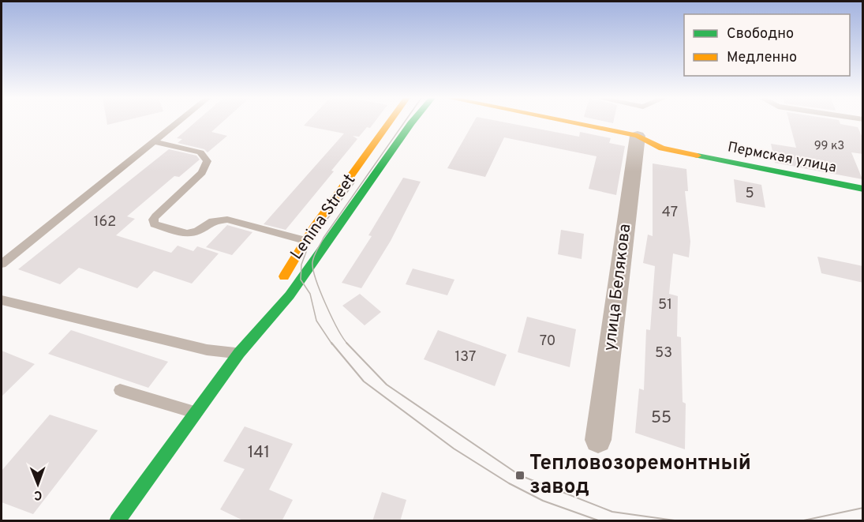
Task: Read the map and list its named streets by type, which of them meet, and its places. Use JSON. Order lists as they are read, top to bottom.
{
  "streets": {
    "street": ["Пермская улица", "Lenina Street", "улица Белякова"]
  },
  "crossings": [
    ["Пермская улица", "улица Белякова"]
  ],
  "places": {
    "transit": ["Тепловозоремонтный завод"]
  },
  "house_numbers": [
    "99 к3",
    "5",
    "47",
    "162",
    "51",
    "70",
    "53",
    "137",
    "55",
    "141"
  ],
  "legend": ["Свободно", "Медленно"],
  "north": "bottom"
}
